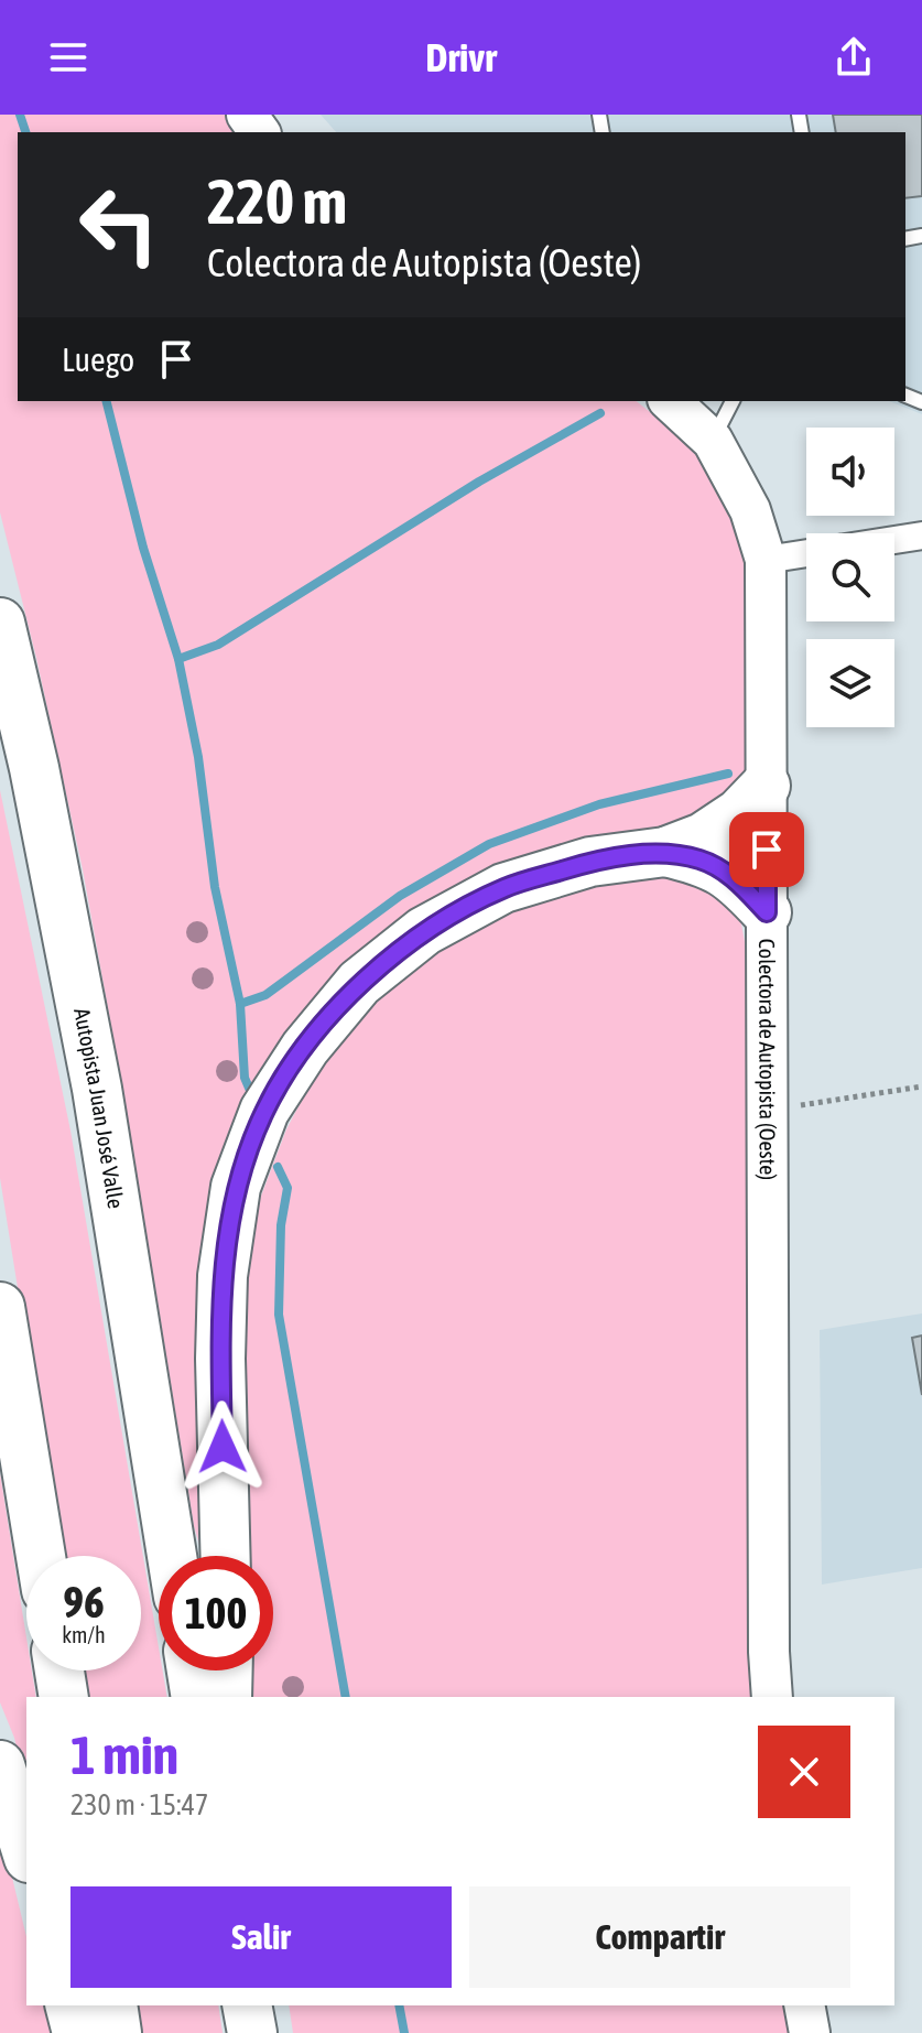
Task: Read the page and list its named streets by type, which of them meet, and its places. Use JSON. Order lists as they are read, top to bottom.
{
  "streets": {
    "highway": ["Autopista Juan José Valle"],
    "main road": ["Colectora de Autopista (Oeste)"]
  },
  "page": {
    "header": "Drivr",
    "turn": ["220 m", "Colectora de Autopista (Oeste)"],
    "then": "Luego",
    "speed": "96 km/h",
    "limit": "100",
    "heading": ["1 min", "230 m · 15:47"],
    "buttons": ["Salir", "Compartir"]
  }
}
